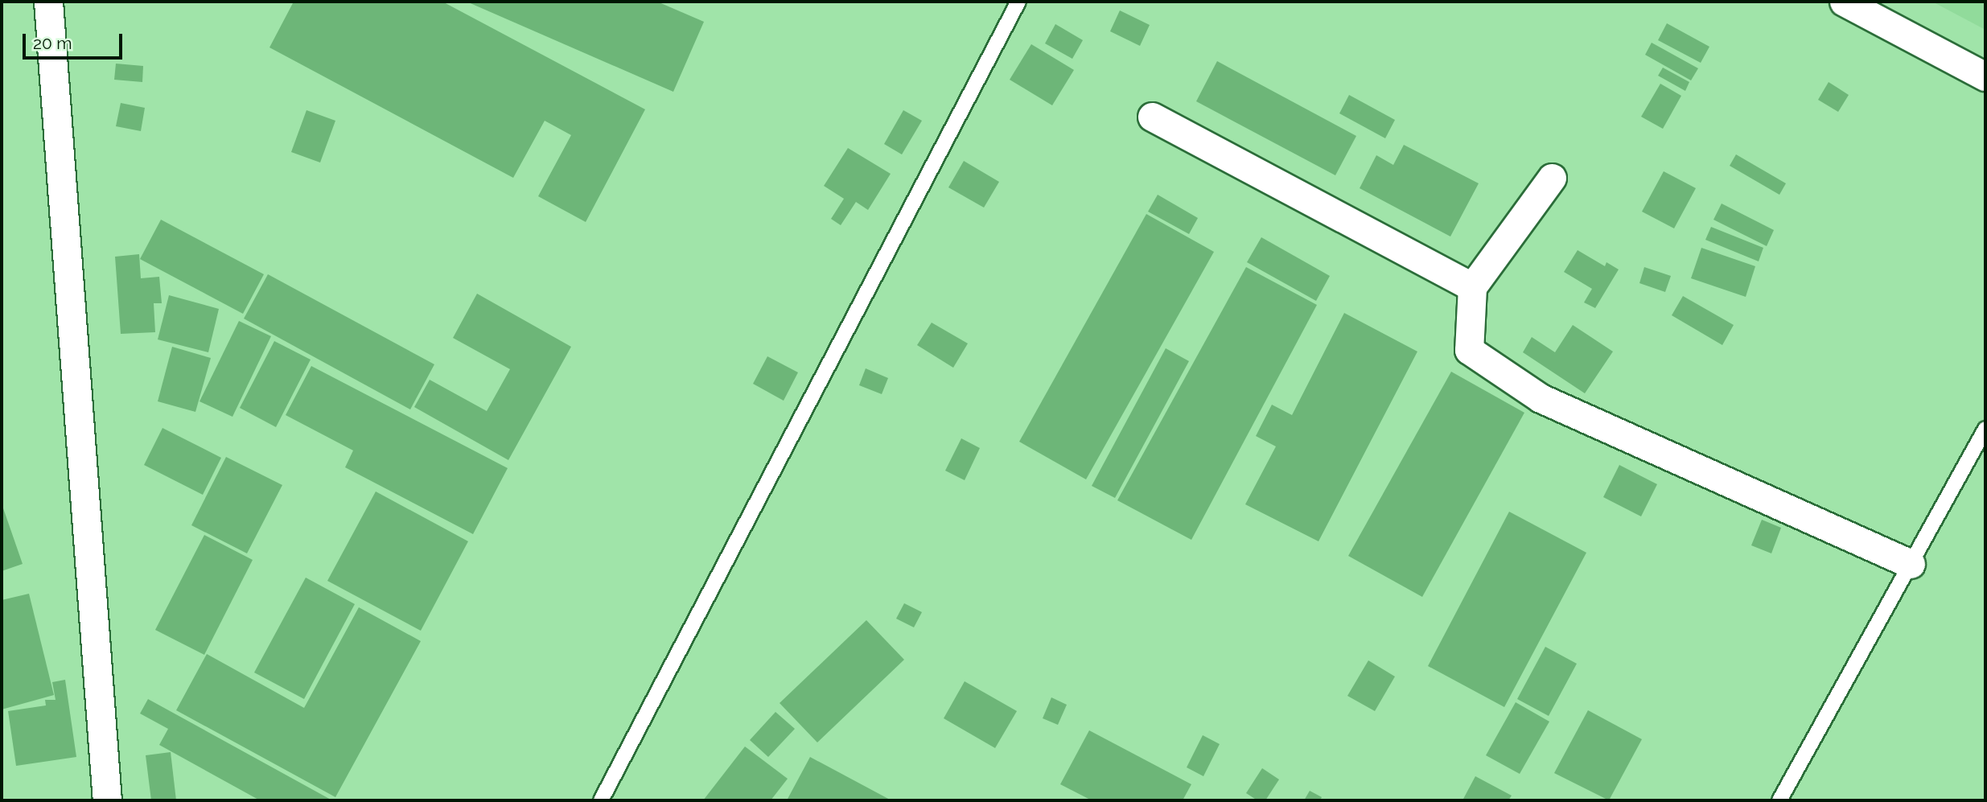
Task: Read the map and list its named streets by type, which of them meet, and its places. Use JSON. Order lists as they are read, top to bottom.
{
  "scale_bar": "20 m"
}
